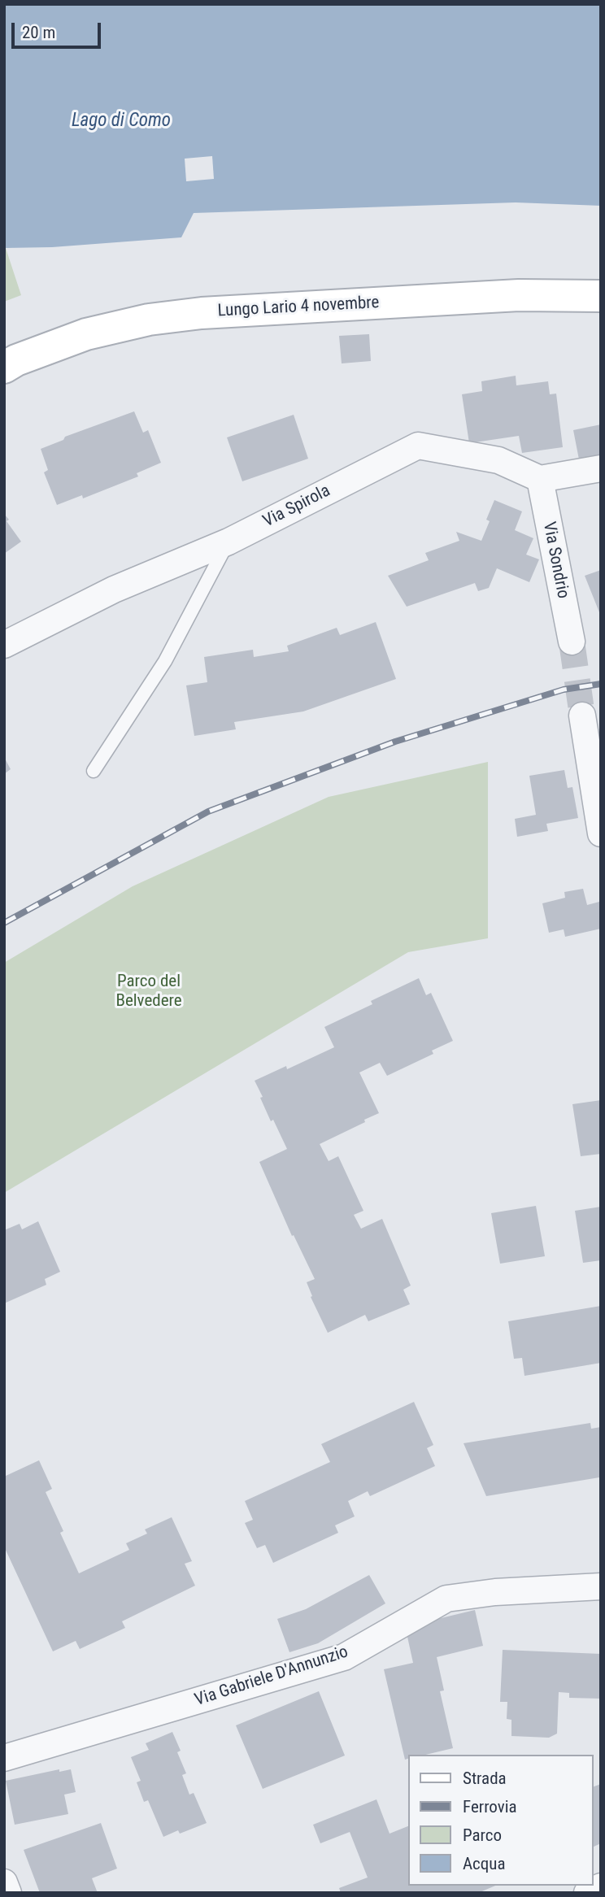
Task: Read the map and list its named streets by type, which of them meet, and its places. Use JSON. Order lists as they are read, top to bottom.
{
  "streets": {
    "main road": ["Lungo Lario 4 novembre"],
    "street": ["Via Spirola", "Via Sondrio", "Via Gabriele D'Annunzio"]
  },
  "crossings": [
    ["Via Spirola", "Via Sondrio"]
  ],
  "water": ["Lago di Como"],
  "parks": ["Parco del Belvedere"],
  "legend": [
    "Strada",
    "Ferrovia",
    "Parco",
    "Acqua"
  ],
  "scale_bar": "20 m"
}
